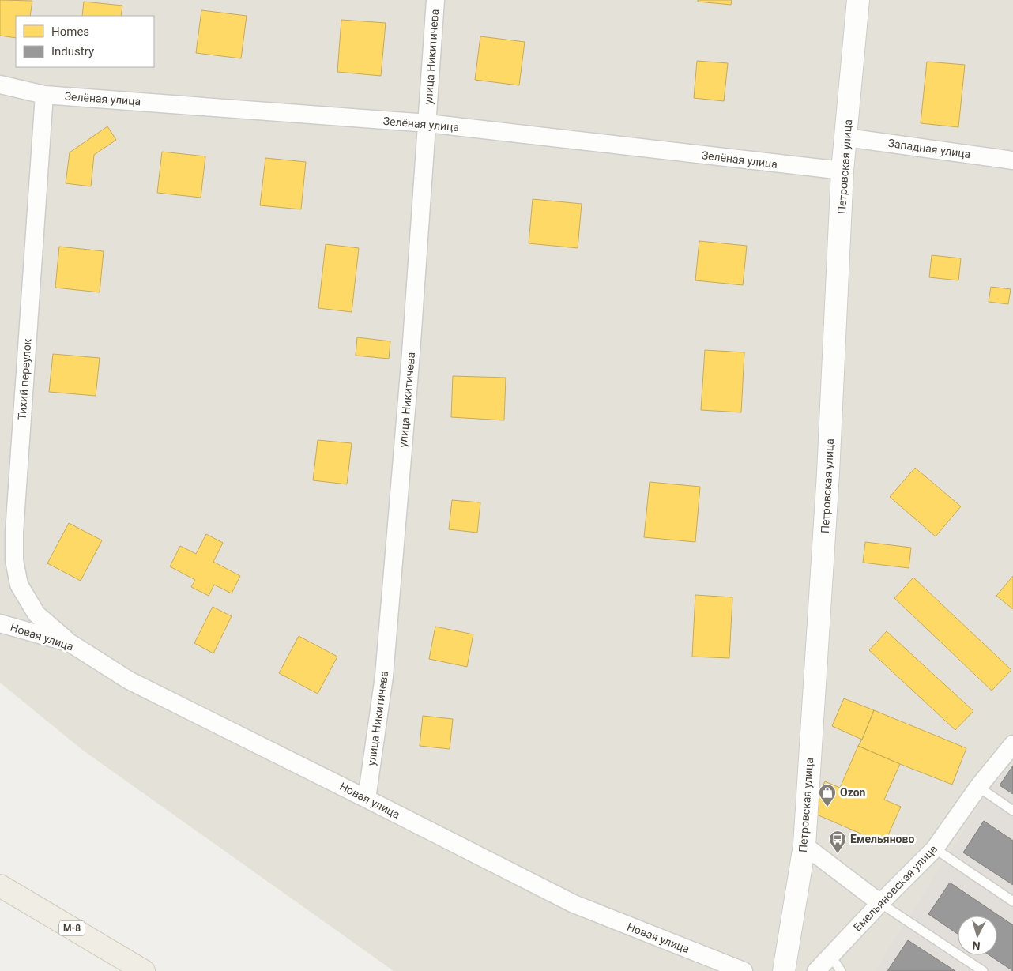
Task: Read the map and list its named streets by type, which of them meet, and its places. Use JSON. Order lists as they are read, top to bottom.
{
  "streets": {
    "main road": ["М-8"],
    "street": [
      "улица Никитичева",
      "Зелёная улица",
      "Западная улица",
      "Петровская улица",
      "Тихий переулок",
      "Новая улица",
      "Емельяновская улица"
    ]
  },
  "crossings": [
    ["улица Никитичева", "Зелёная улица"],
    ["улица Никитичева", "Новая улица"],
    ["Зелёная улица", "Петровская улица"],
    ["Зелёная улица", "Тихий переулок"],
    ["Западная улица", "Петровская улица"],
    ["Тихий переулок", "Новая улица"]
  ],
  "places": {
    "shop": ["Ozon"],
    "bus stop": ["Емельяново"]
  },
  "legend": ["Homes", "Industry"],
  "north": "bottom"
}
